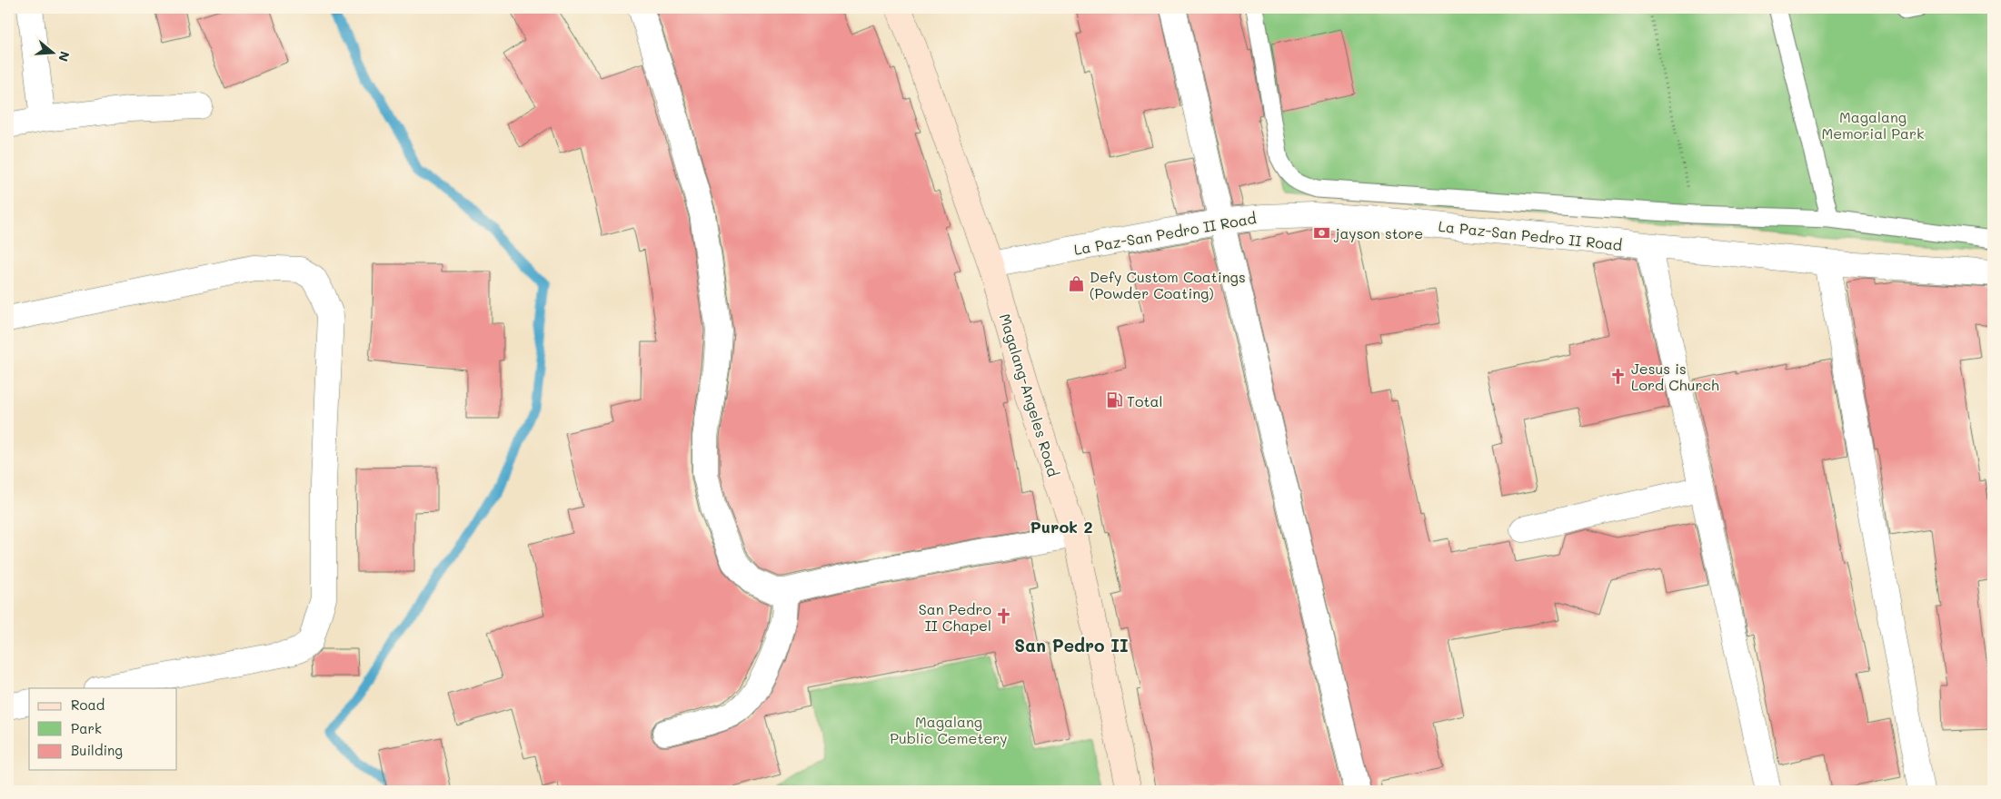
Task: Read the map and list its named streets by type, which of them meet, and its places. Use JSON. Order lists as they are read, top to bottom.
{
  "streets": {
    "main road": ["Magalang-Angeles Road"],
    "street": ["La Paz-San Pedro II Road"]
  },
  "crossings": [
    ["La Paz-San Pedro II Road", "Magalang-Angeles Road"]
  ],
  "districts": ["Purok 2", "San Pedro II"],
  "parks": ["Magalang Memorial Park", "Magalang Public Cemetery"],
  "places": {
    "bank": ["jayson store"],
    "shop": ["Defy Custom Coatings (Powder Coating)"],
    "church": ["Jesus is Lord Church", "San Pedro II Chapel"],
    "fuel station": ["Total"]
  },
  "legend": ["Road", "Park", "Building"],
  "north": "right"
}
